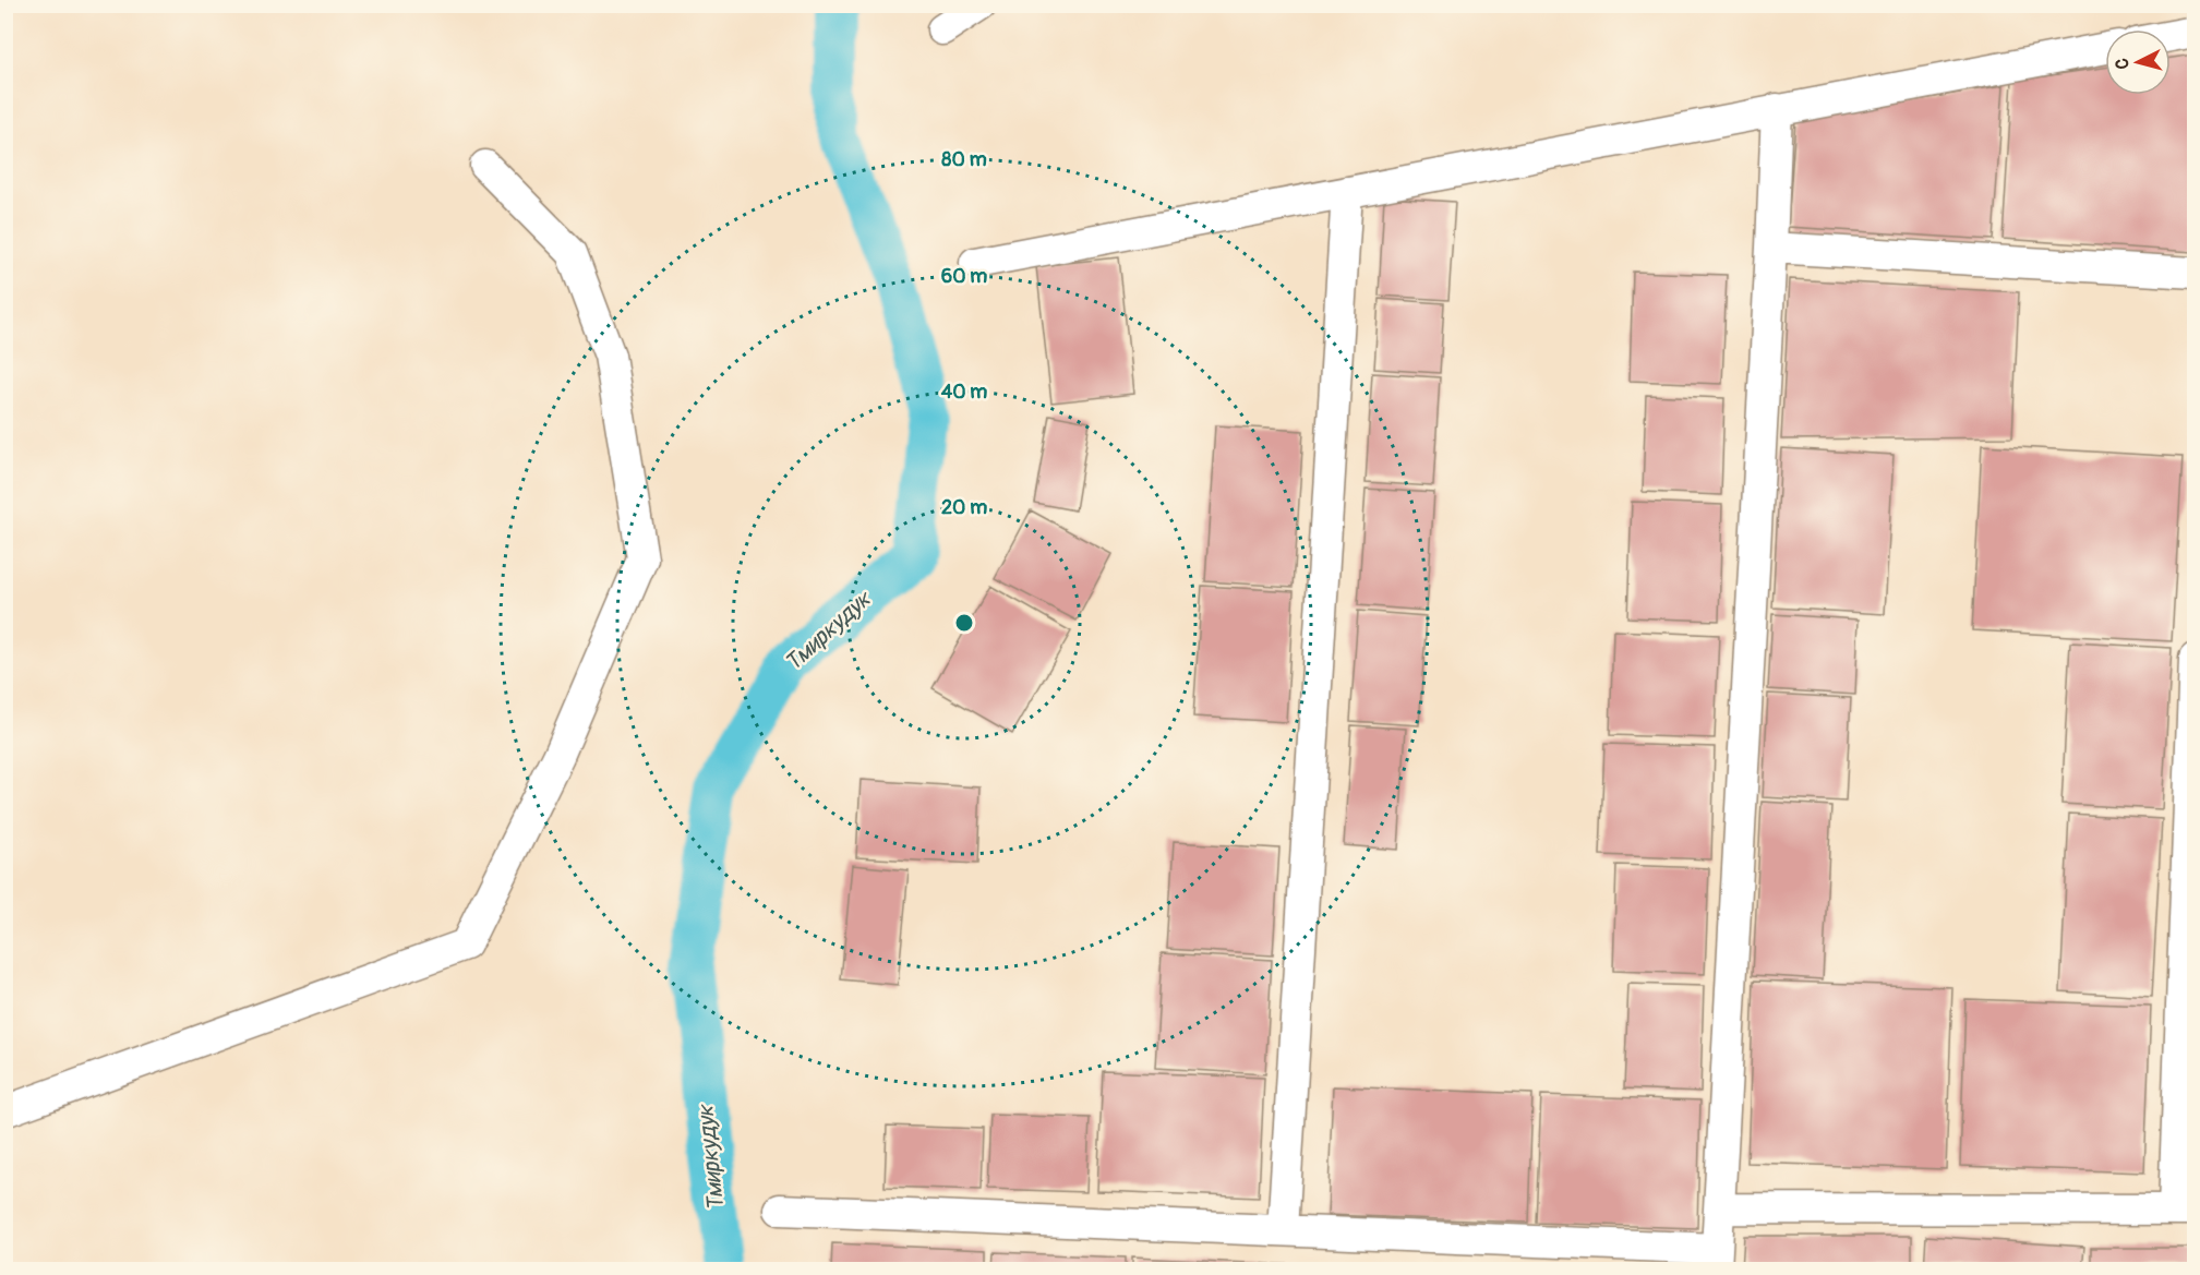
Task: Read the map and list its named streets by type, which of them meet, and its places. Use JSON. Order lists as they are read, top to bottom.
{
  "water": ["Тмиркудук"],
  "north": "left",
  "rings": [
    "80 m",
    "60 m",
    "40 m",
    "20 m"
  ]
}
